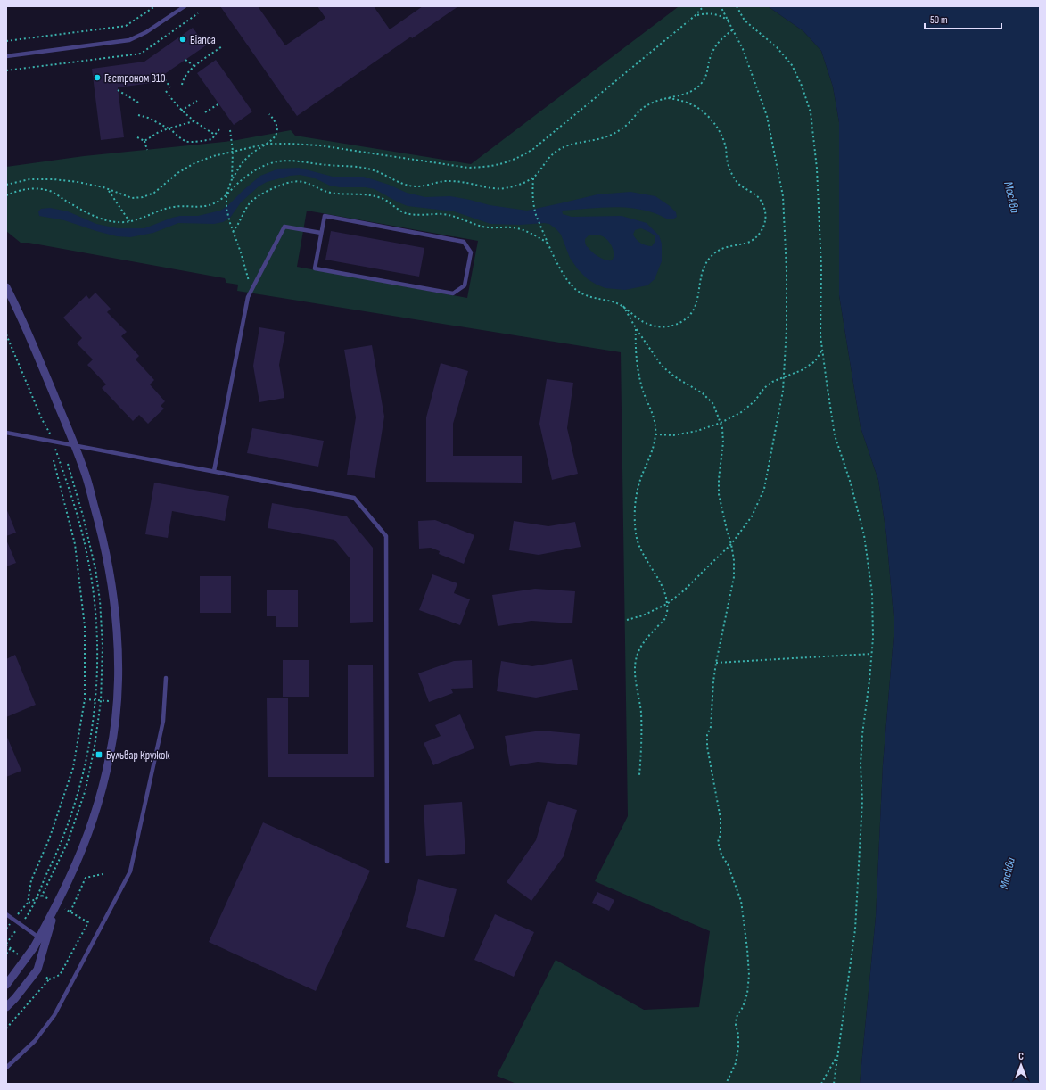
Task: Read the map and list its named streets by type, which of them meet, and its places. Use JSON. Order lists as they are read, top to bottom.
{
  "water": ["Москва"],
  "places": {
    "other": ["Bianca", "Гастроном B10"],
    "transit": ["Бульвар Кружок"]
  },
  "scale_bar": "50 m",
  "north": "top"
}
